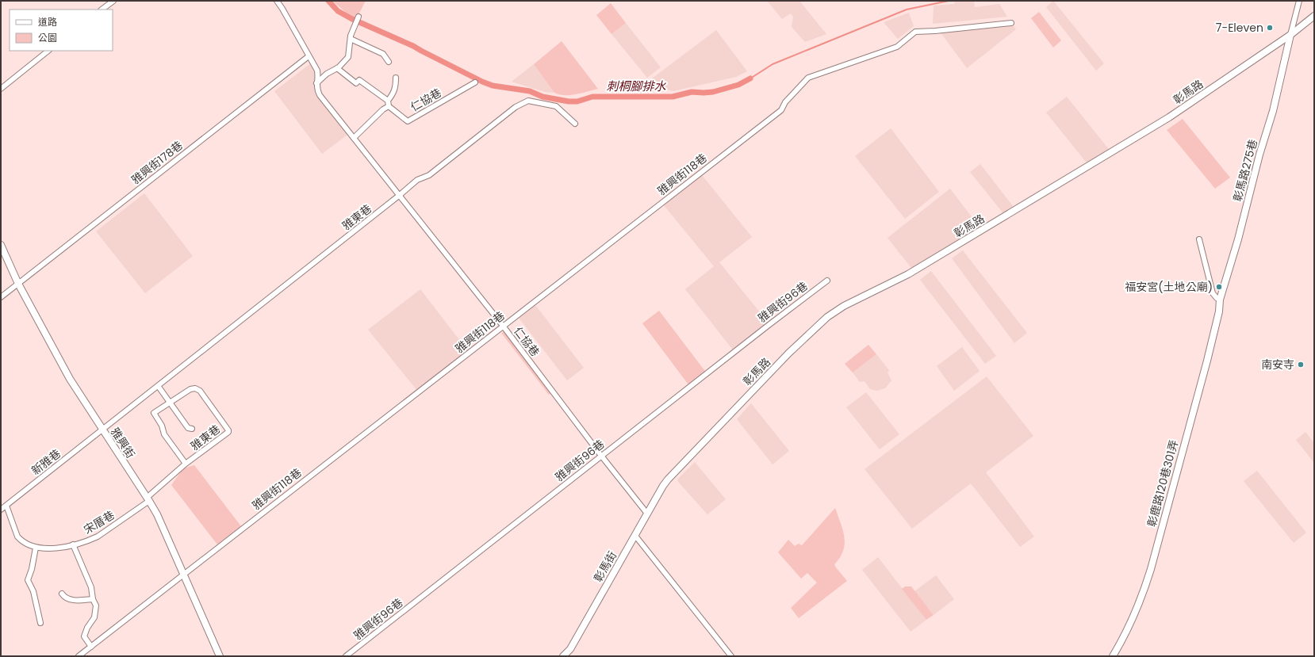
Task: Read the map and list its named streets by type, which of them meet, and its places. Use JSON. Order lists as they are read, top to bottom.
{
  "streets": {
    "street": [
      "彰馬路",
      "仁協巷",
      "雅興街178巷",
      "彰馬路275巷",
      "雅興街118巷",
      "雅東巷",
      "雅興街96巷",
      "雅興街",
      "新雅巷",
      "彰鹿路120巷301弄",
      "宋厝巷",
      "彰馬街"
    ]
  },
  "crossings": [
    ["彰馬路", "彰馬路275巷"],
    ["彰馬路", "彰馬街"],
    ["仁協巷", "雅興街178巷"],
    ["仁協巷", "雅興街118巷"],
    ["仁協巷", "雅東巷"],
    ["仁協巷", "雅興街96巷"],
    ["仁協巷", "彰馬街"],
    ["雅興街178巷", "雅興街"],
    ["彰馬路275巷", "彰鹿路120巷301弄"],
    ["雅興街118巷", "雅興街"],
    ["雅東巷", "雅興街"],
    ["雅東巷", "新雅巷"],
    ["雅東巷", "宋厝巷"],
    ["雅興街", "新雅巷"],
    ["雅興街", "宋厝巷"],
    ["新雅巷", "宋厝巷"]
  ],
  "water": ["刺桐腳排水"],
  "places": ["7-Eleven", "福安宮(土地公廟)", "南安寺"],
  "legend": ["道路", "公園"]
}
